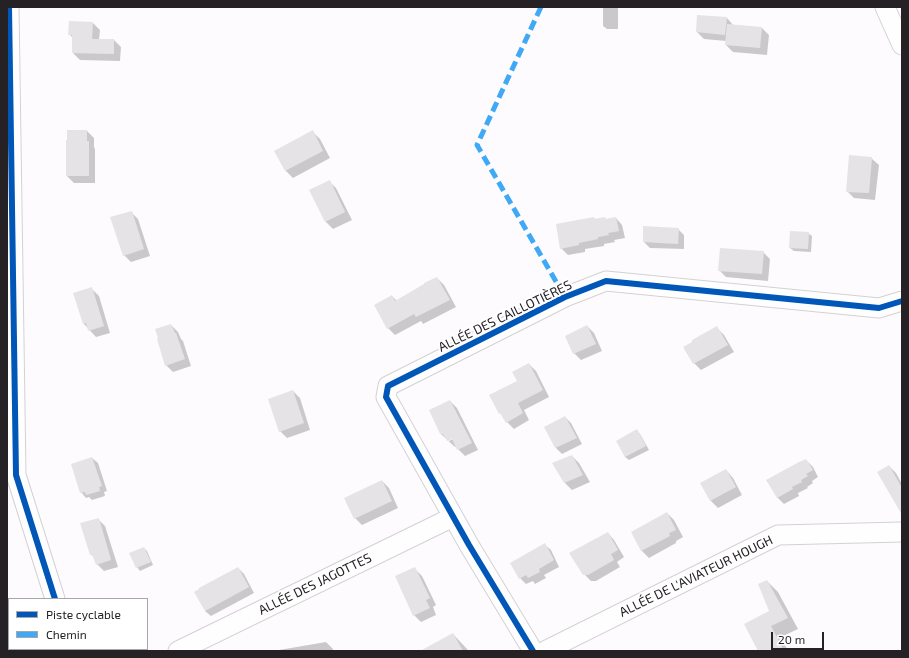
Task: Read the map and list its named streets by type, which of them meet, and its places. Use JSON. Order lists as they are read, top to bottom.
{
  "streets": {
    "street": ["ALLÉE DES CAILLOTIÈRES", "ALLÉE DE L'AVIATEUR HOUGH", "ALLÉE DES JAGOTTES"]
  },
  "crossings": [
    ["ALLÉE DES CAILLOTIÈRES", "ALLÉE DES JAGOTTES"]
  ],
  "legend": ["Piste cyclable", "Chemin"],
  "scale_bar": "20 m"
}
